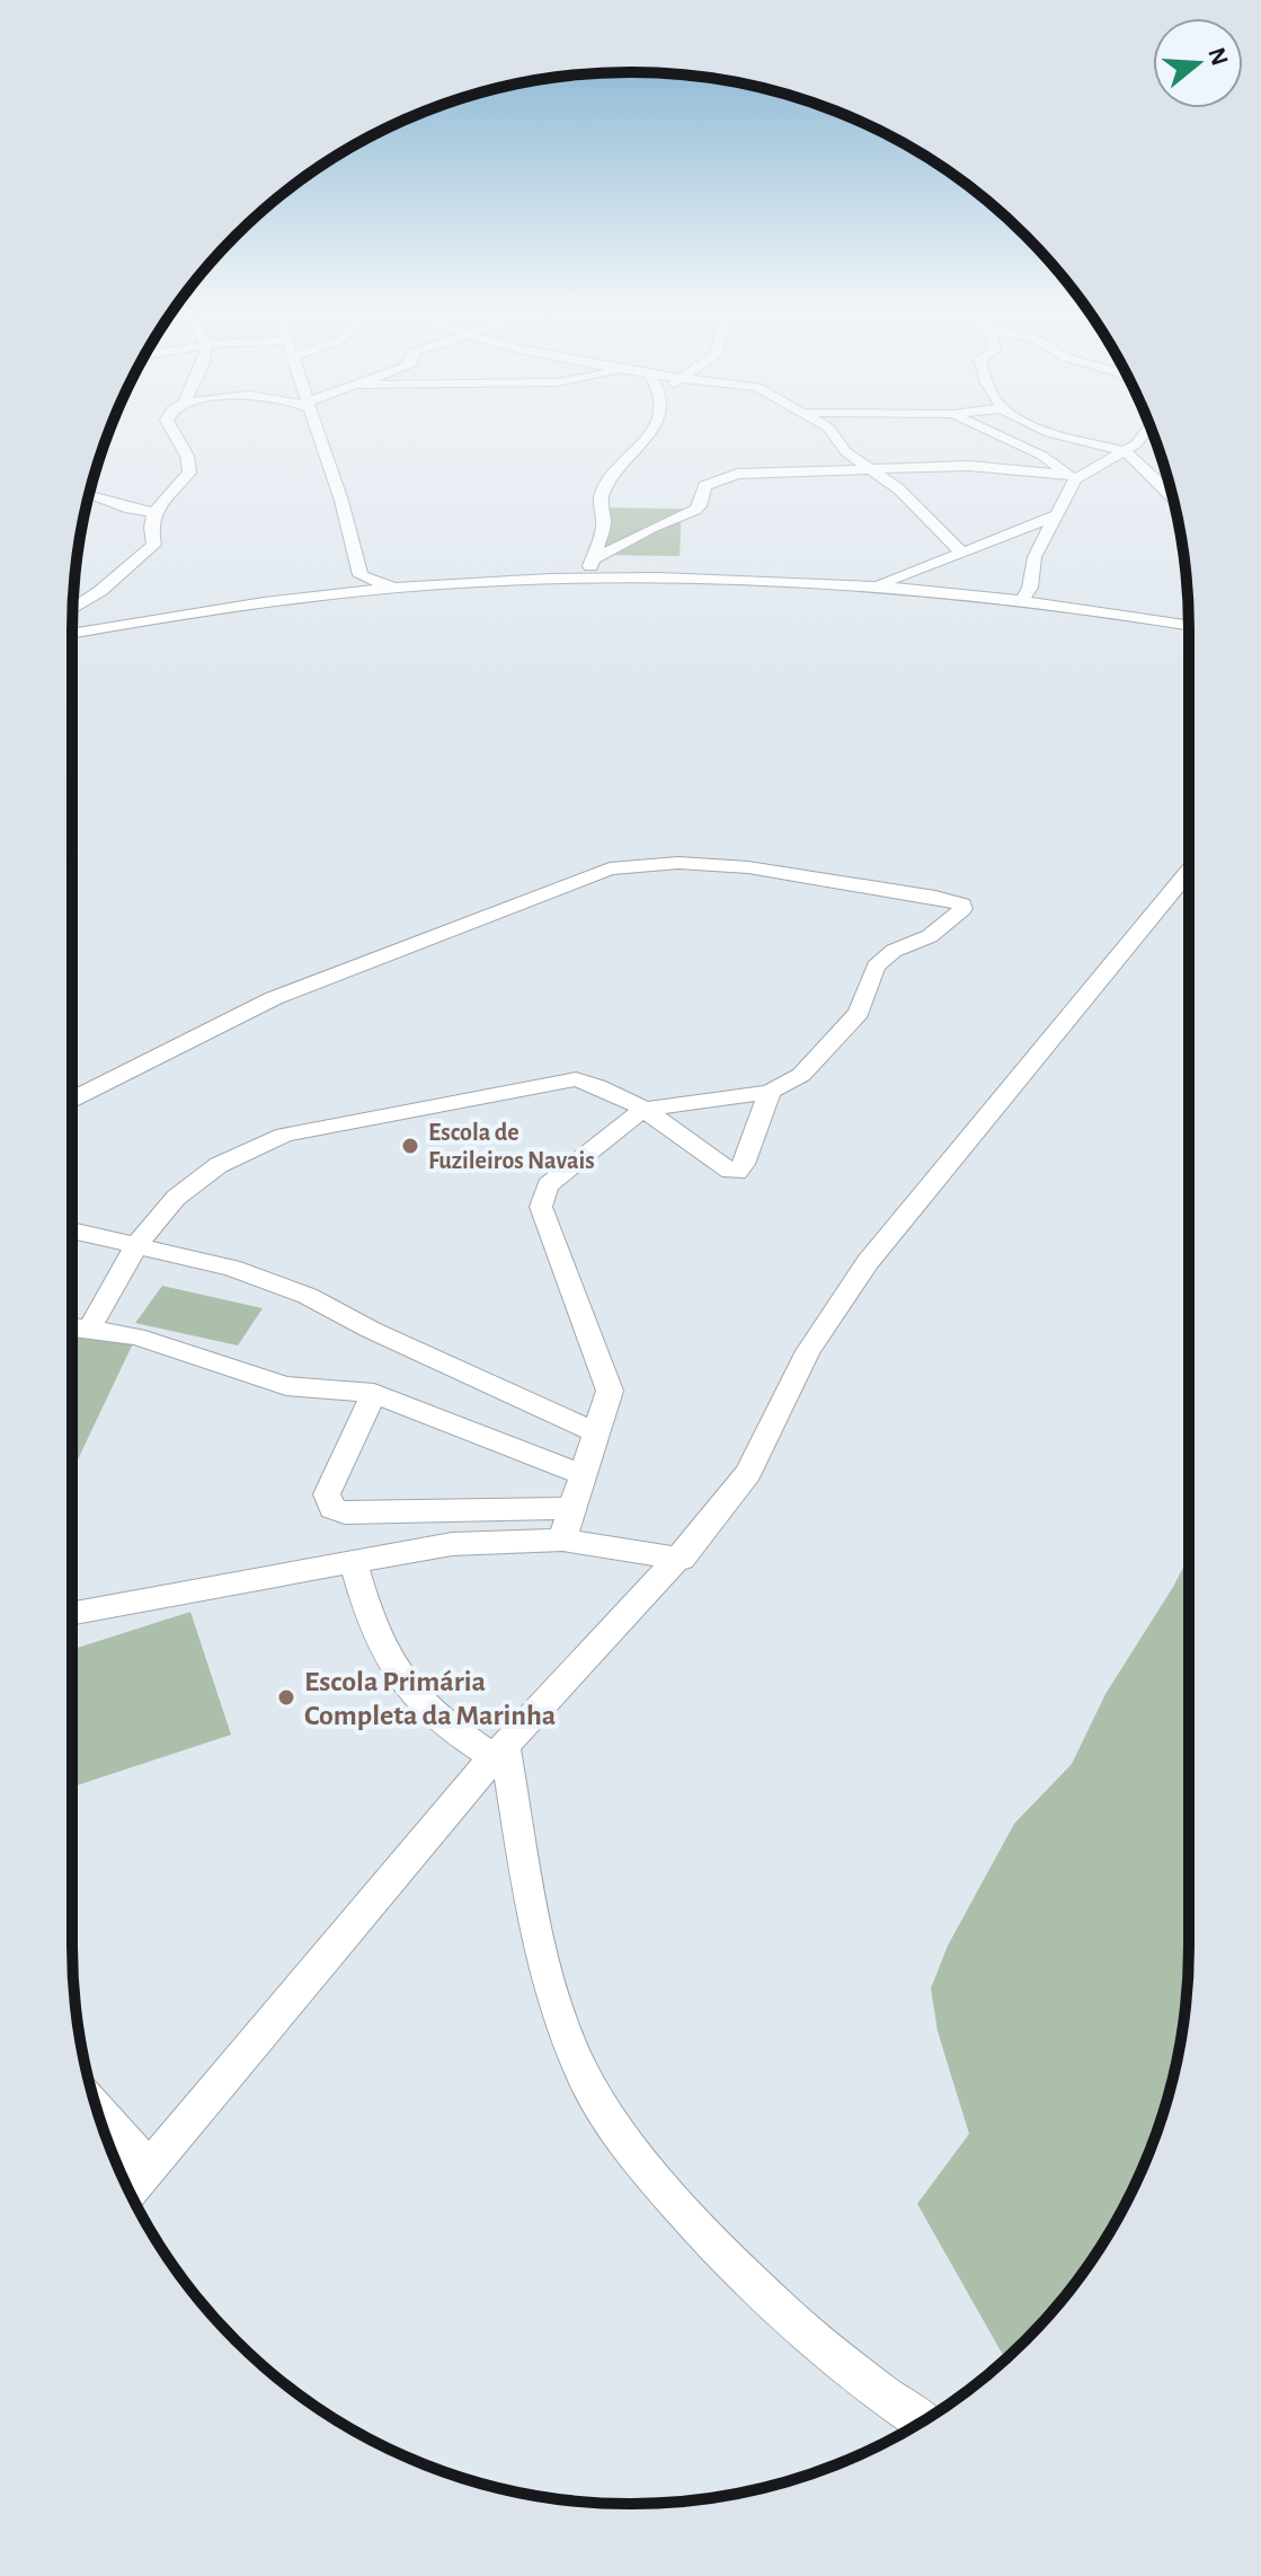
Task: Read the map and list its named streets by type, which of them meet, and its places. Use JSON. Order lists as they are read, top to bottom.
{
  "places": ["Escola de Fuzileiros Navais", "Escola Primária Completa da Marinha"],
  "north": "right"
}
